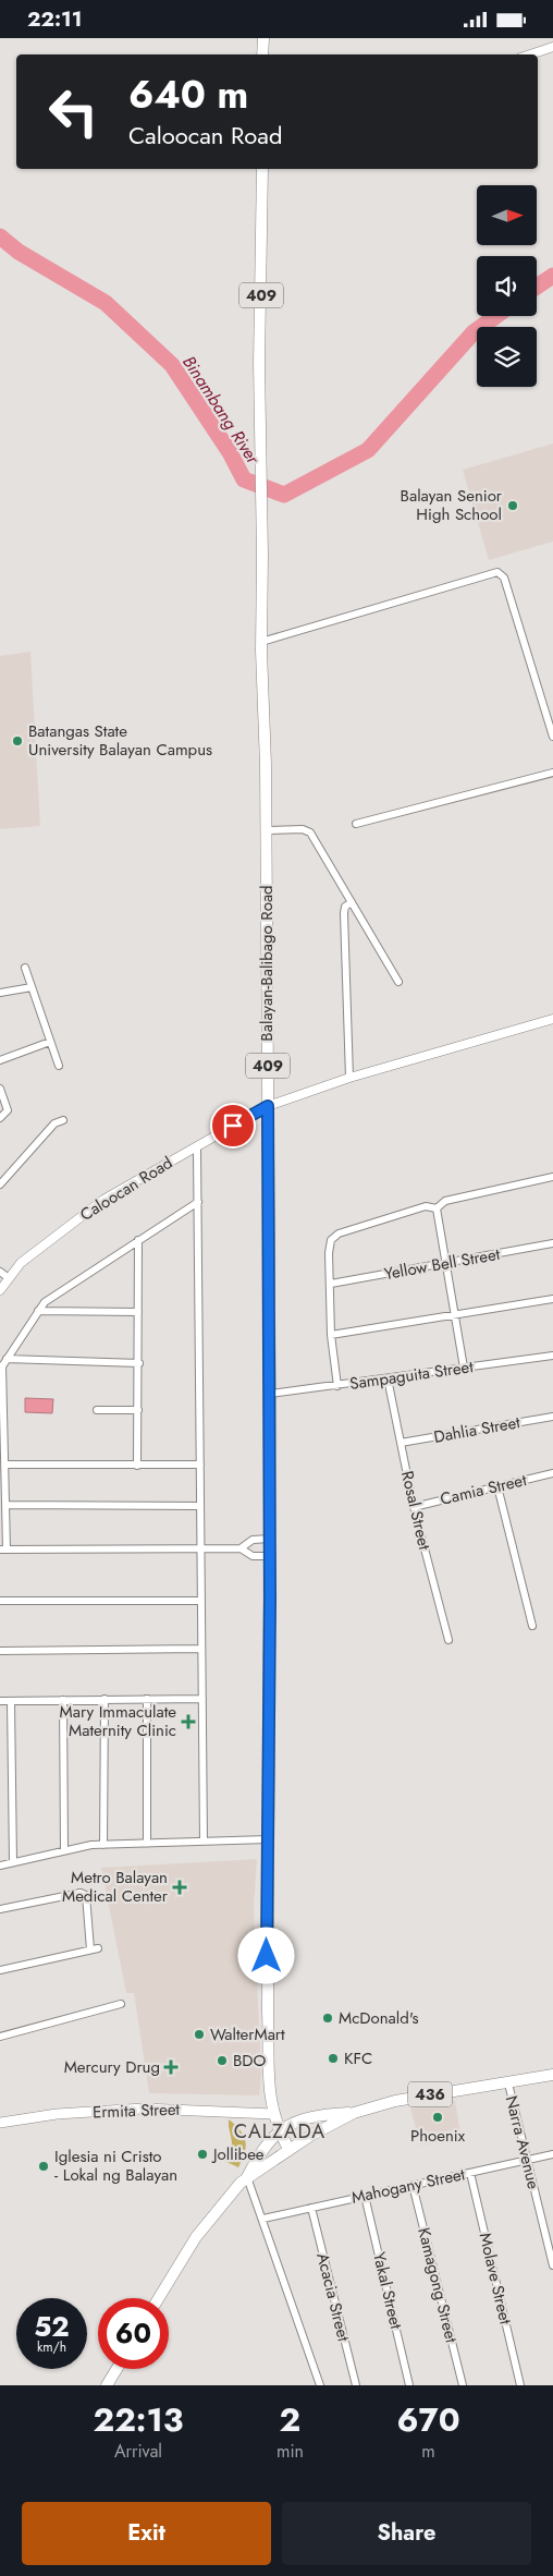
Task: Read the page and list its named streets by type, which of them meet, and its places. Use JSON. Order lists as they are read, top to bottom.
{
  "streets": {
    "main road": [
      "409",
      "Balayan-Balibago Road",
      "436",
      "Ermita Street"
    ],
    "street": [
      "Caloocan Road",
      "Yellow Bell Street",
      "Sampaguita Street",
      "Dahlia Street",
      "Camia Street",
      "Rosal Street",
      "Narra Avenue",
      "Mahogany Street",
      "Molave Street",
      "Kamagong Street",
      "Yakal Street",
      "Acacia Street"
    ]
  },
  "crossings": [
    ["Balayan-Balibago Road", "Caloocan Road"],
    ["Balayan-Balibago Road", "Sampaguita Street"],
    ["Balayan-Balibago Road", "436"],
    ["Balayan-Balibago Road", "Ermita Street"],
    ["Sampaguita Street", "Rosal Street"],
    ["Dahlia Street", "Rosal Street"],
    ["Camia Street", "Rosal Street"],
    ["436", "Narra Avenue"],
    ["Narra Avenue", "Mahogany Street"],
    ["Mahogany Street", "Molave Street"],
    ["Mahogany Street", "Kamagong Street"],
    ["Mahogany Street", "Yakal Street"],
    ["Mahogany Street", "Acacia Street"]
  ],
  "districts": ["CALZADA"],
  "water": ["Binambang River"],
  "places": {
    "other": [
      "Balayan Senior High School",
      "Batangas State University Balayan Campus",
      "McDonald's",
      "WalterMart",
      "KFC",
      "BDO",
      "Phoenix",
      "Jollibee",
      "Iglesia ni Cristo - Lokal ng Balayan"
    ],
    "health": ["Mary Immaculate Maternity Clinic", "Metro Balayan Medical Center", "Mercury Drug"]
  },
  "north": "right",
  "page": {
    "status": "22:11",
    "turn": ["640 m", "Caloocan Road"],
    "speed": "52 km/h",
    "limit": "60",
    "eta": [
      "22:13",
      "Arrival",
      "2",
      "min",
      "670",
      "m"
    ],
    "buttons": ["Exit", "Share"]
  }
}
